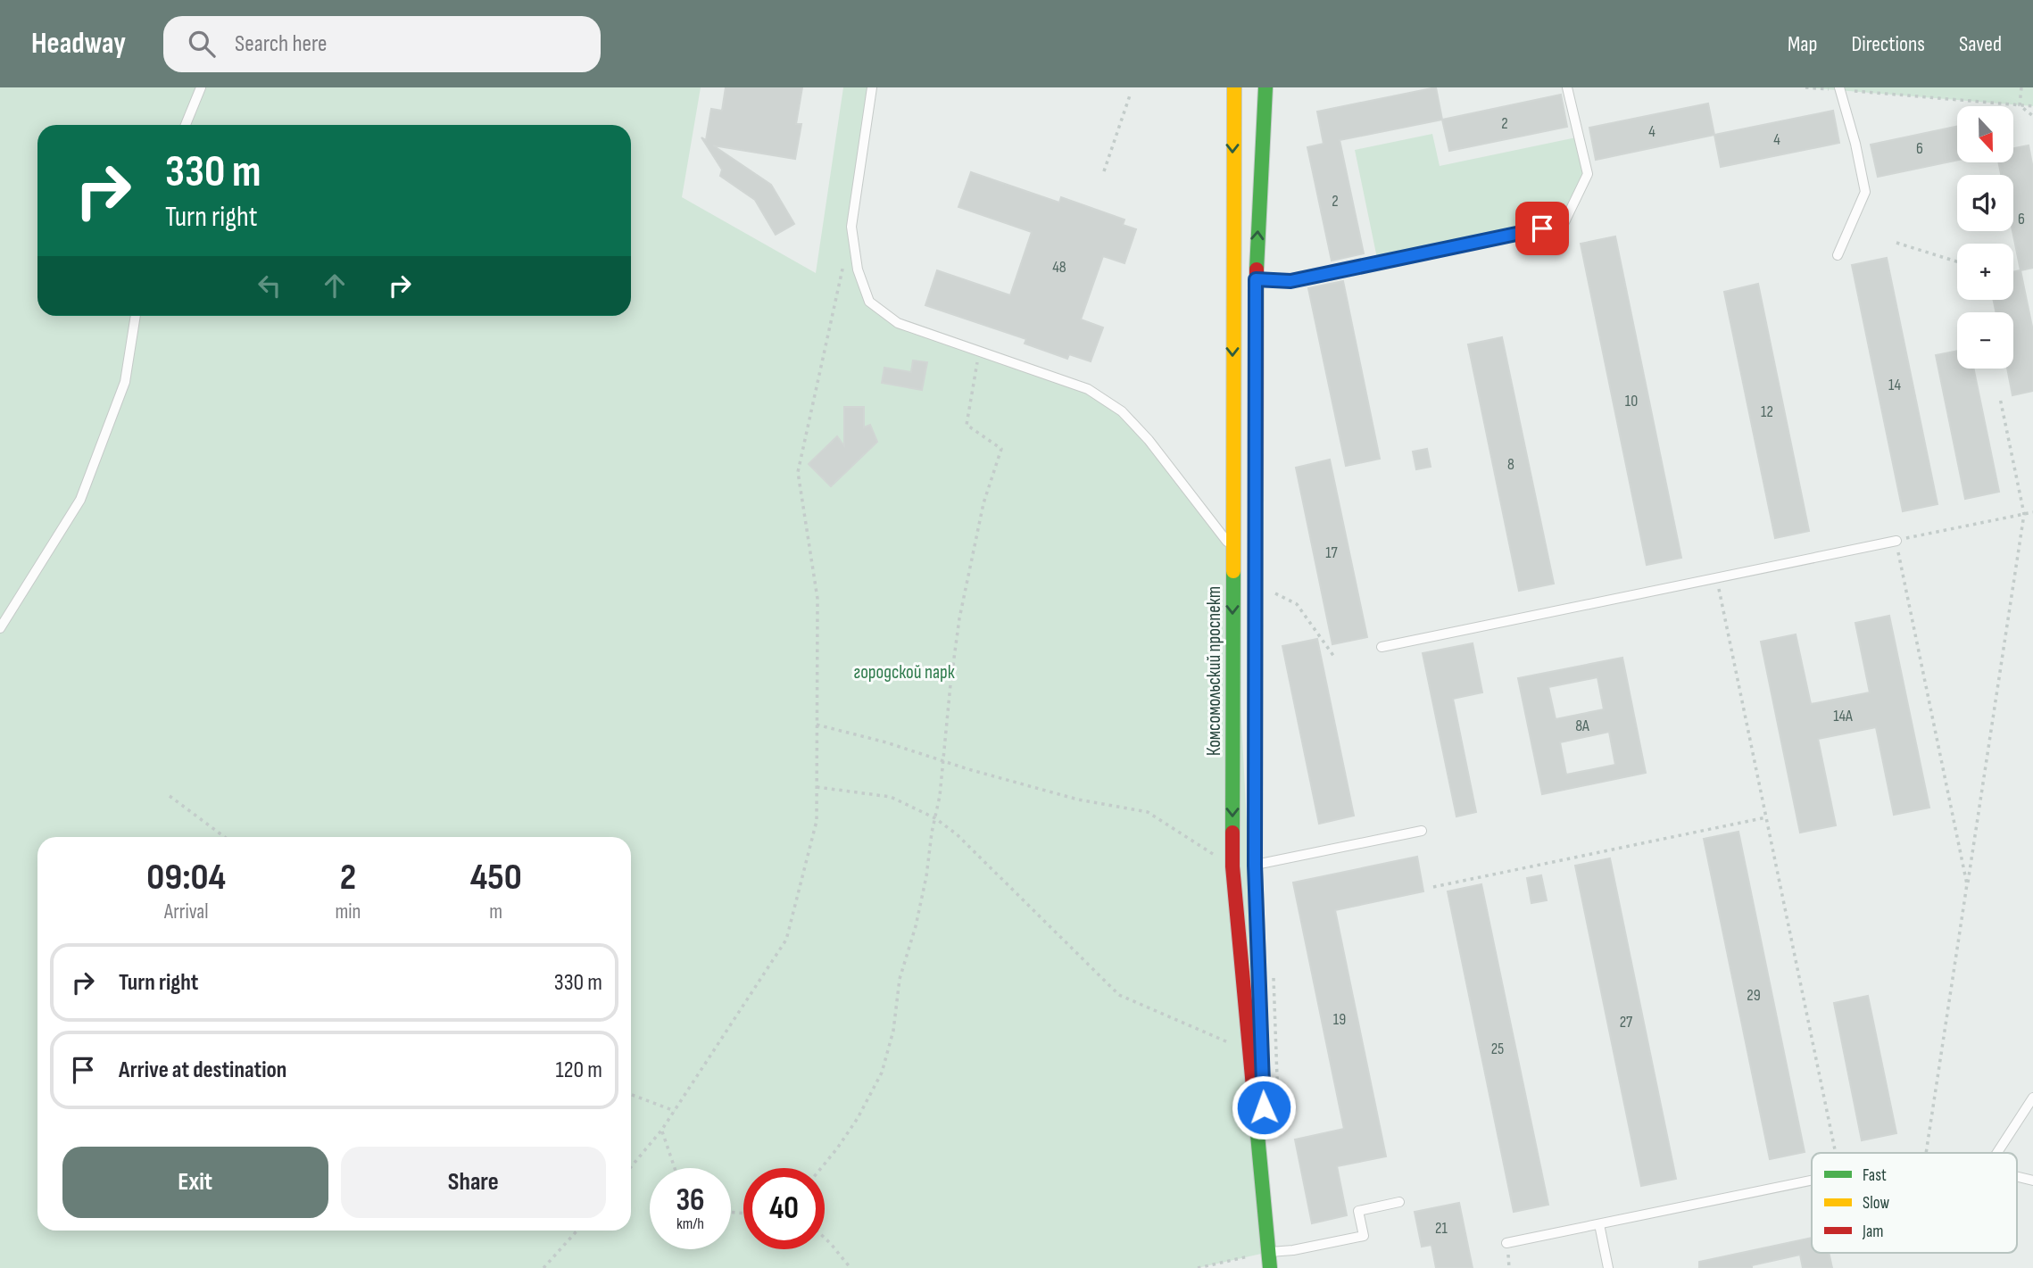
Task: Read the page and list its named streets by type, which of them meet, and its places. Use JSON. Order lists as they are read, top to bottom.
{
  "streets": {
    "street": ["Комсомольский проспект"]
  },
  "parks": ["городской парк"],
  "house_numbers": [
    "2",
    "4",
    "4",
    "6",
    "2",
    "6",
    "48",
    "14",
    "10",
    "12",
    "8",
    "17",
    "14А",
    "8А",
    "29",
    "19",
    "27",
    "25",
    "21"
  ],
  "legend": ["Fast", "Slow", "Jam"],
  "north": "bottom",
  "page": {
    "header": "Headway",
    "search": "Search here",
    "nav": ["Map", "Directions", "Saved"],
    "map_buttons": ["+", "−"],
    "turn": ["330 m", "Turn right"],
    "eta": [
      "09:04",
      "Arrival",
      "2",
      "min",
      "450",
      "m"
    ],
    "list": [
      {
        "name": "Turn right",
        "value": "330 m"
      },
      {
        "name": "Arrive at destination",
        "value": "120 m"
      }
    ],
    "buttons": ["Exit", "Share"],
    "speed": "36 km/h",
    "limit": "40"
  }
}
